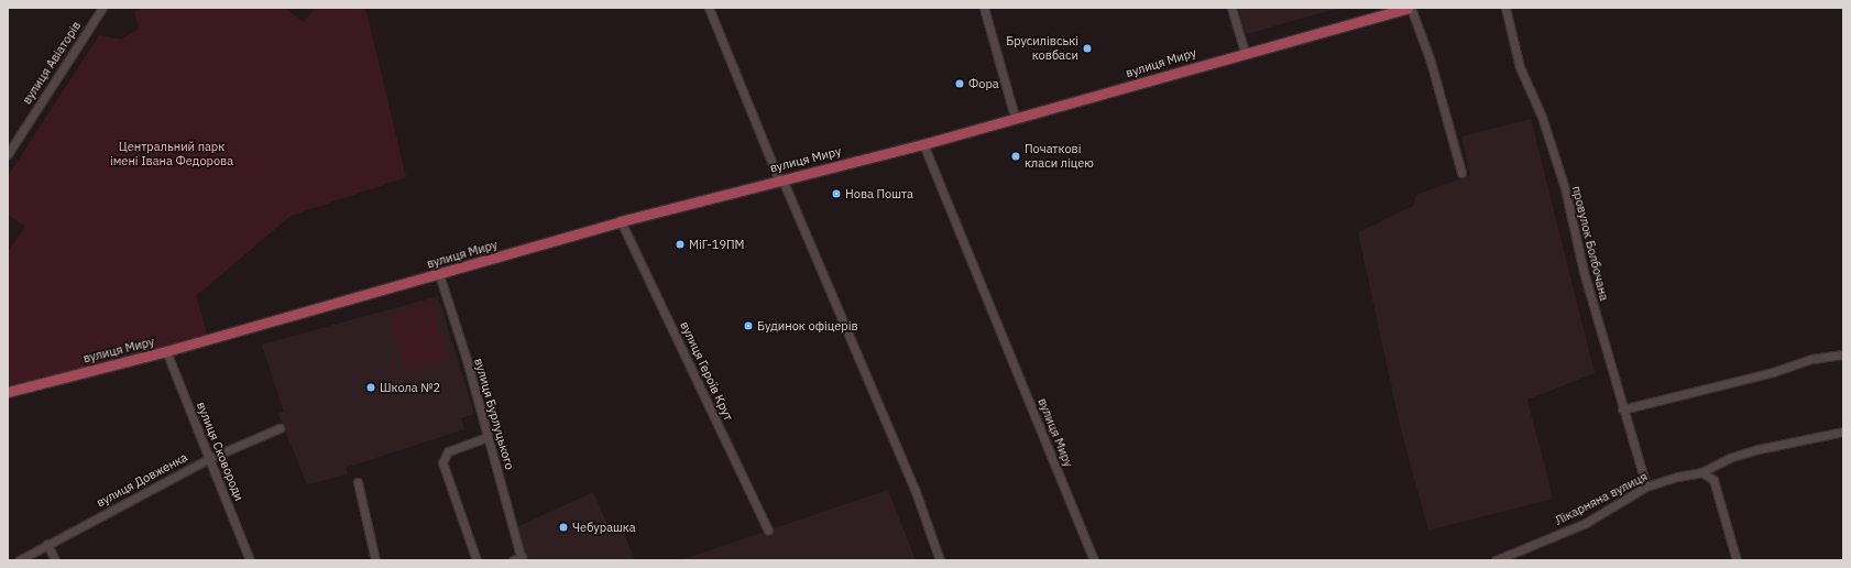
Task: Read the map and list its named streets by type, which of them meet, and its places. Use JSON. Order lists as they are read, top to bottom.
{
  "streets": {
    "main road": ["вулиця Миру"],
    "street": [
      "вулиця Авіаторів",
      "провулок Болбочана",
      "вулиця Героїв Крут",
      "вулиця Бурлуцького",
      "вулиця Сковороди",
      "вулиця Довженка",
      "Лікарняна вулиця"
    ]
  },
  "crossings": [
    ["вулиця Миру", "вулиця Героїв Крут"],
    ["вулиця Миру", "вулиця Бурлуцького"],
    ["вулиця Миру", "вулиця Сковороди"],
    ["провулок Болбочана", "Лікарняна вулиця"],
    ["вулиця Сковороди", "вулиця Довженка"]
  ],
  "parks": ["Центральний парк імені Івана Федорова"],
  "places": [
    "Брусилівські ковбаси",
    "Фора",
    "Початкові класи ліцею",
    "Нова Пошта",
    "МіГ-19ПМ",
    "Будинок офіцерів",
    "Школа №2",
    "Чебурашка"
  ]
}
